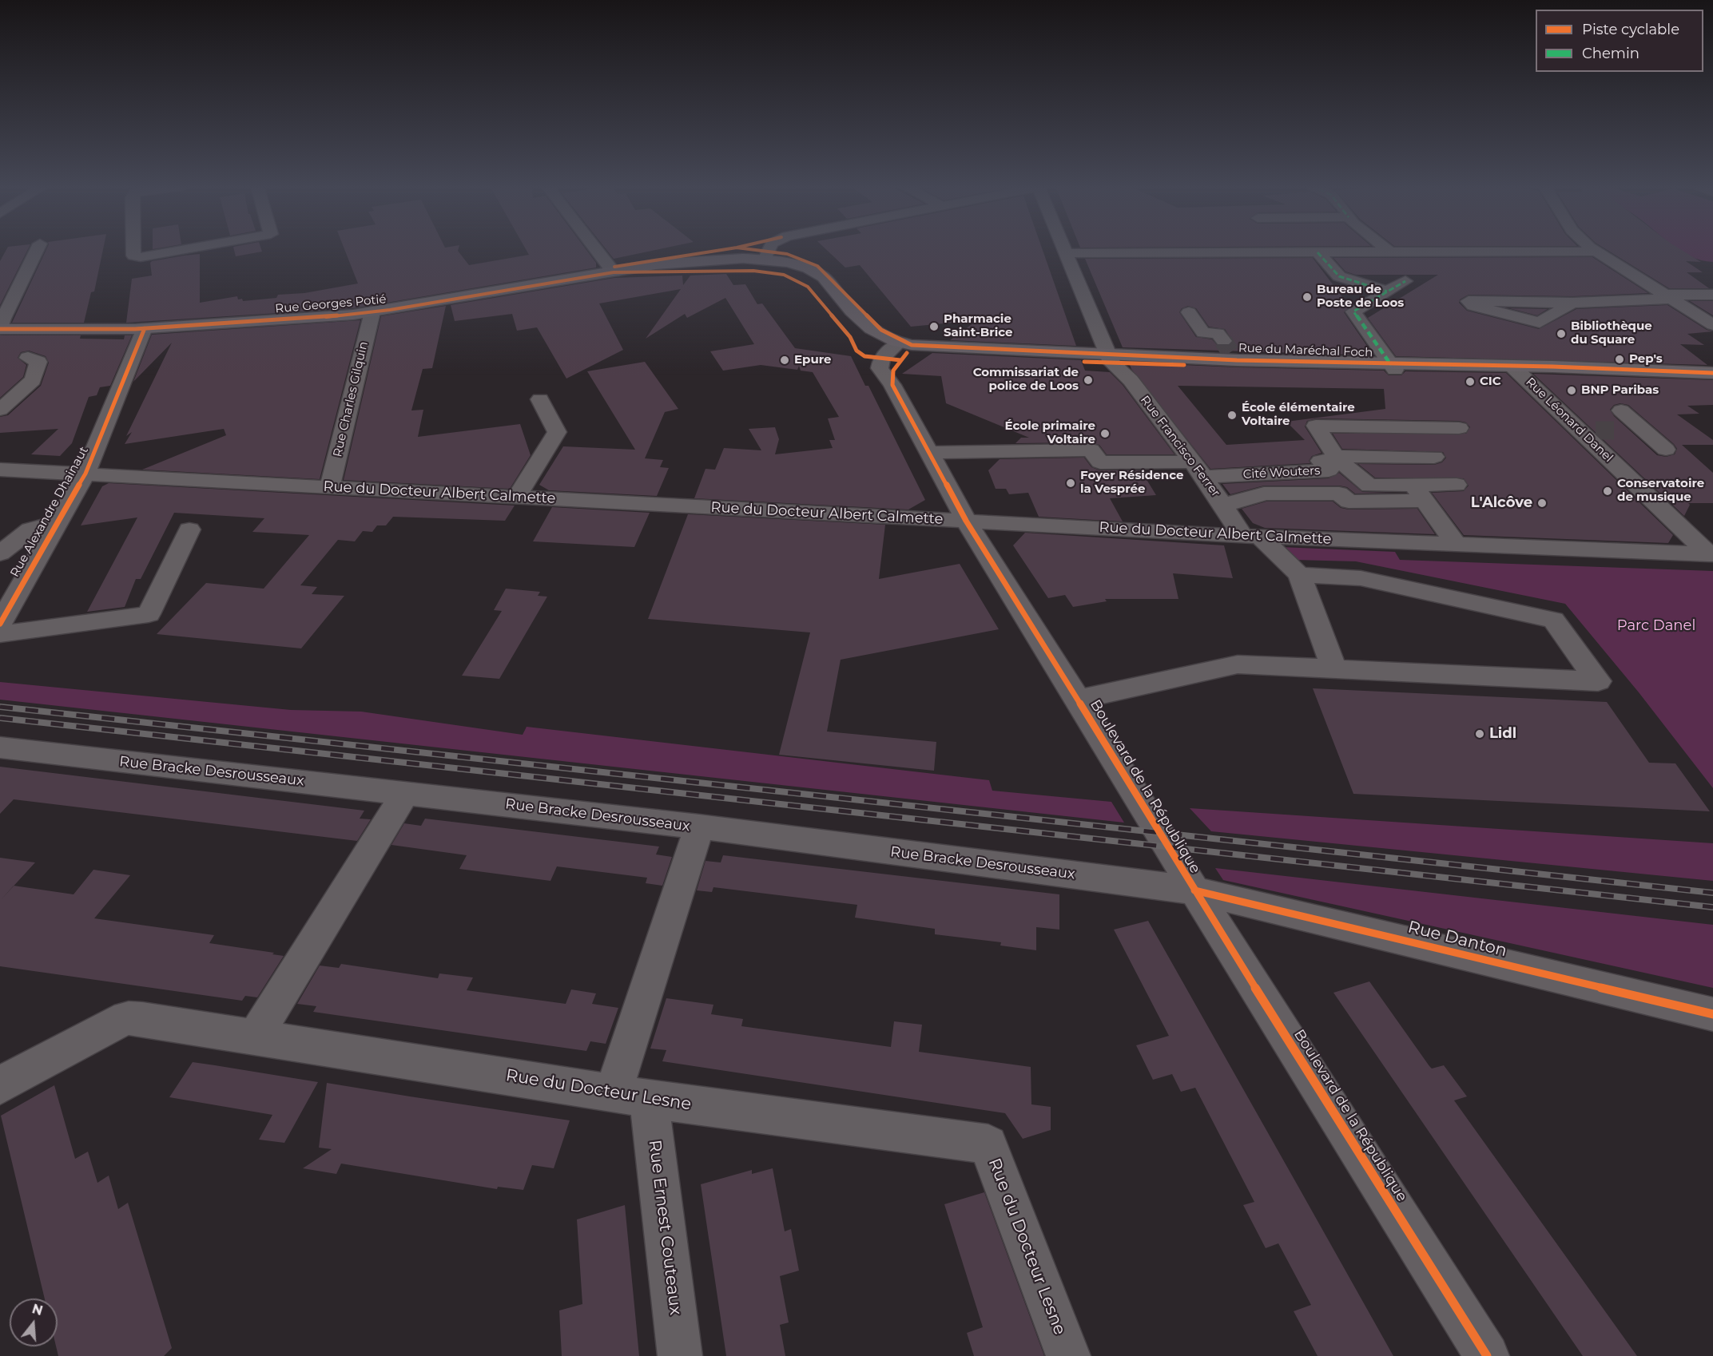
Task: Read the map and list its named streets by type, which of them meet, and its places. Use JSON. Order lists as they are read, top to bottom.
{
  "streets": {
    "main road": ["Rue Georges Potié", "Rue du Maréchal Foch"],
    "street": [
      "Rue Charles Gilquin",
      "Rue Léonard Danel",
      "Rue Francisco Ferrer",
      "Cité Wouters",
      "Rue du Docteur Albert Calmette",
      "Rue Alexandre Dhainaut",
      "Rue Bracke Desrousseaux",
      "Boulevard de la République",
      "Rue Danton",
      "Rue du Docteur Lesne",
      "Rue Ernest Couteaux"
    ]
  },
  "crossings": [
    ["Rue Georges Potié", "Rue Charles Gilquin"],
    ["Rue Georges Potié", "Rue Alexandre Dhainaut"],
    ["Rue du Maréchal Foch", "Rue Léonard Danel"],
    ["Rue du Maréchal Foch", "Rue Francisco Ferrer"],
    ["Rue du Maréchal Foch", "Boulevard de la République"],
    ["Rue Charles Gilquin", "Rue du Docteur Albert Calmette"],
    ["Rue Léonard Danel", "Rue du Docteur Albert Calmette"],
    ["Rue Francisco Ferrer", "Cité Wouters"],
    ["Rue Francisco Ferrer", "Rue du Docteur Albert Calmette"],
    ["Rue du Docteur Albert Calmette", "Rue Alexandre Dhainaut"],
    ["Rue du Docteur Albert Calmette", "Boulevard de la République"],
    ["Rue Bracke Desrousseaux", "Boulevard de la République"],
    ["Rue Bracke Desrousseaux", "Rue Danton"],
    ["Boulevard de la République", "Rue Danton"],
    ["Rue du Docteur Lesne", "Rue Ernest Couteaux"]
  ],
  "parks": ["Parc Danel"],
  "places": [
    "Bureau de Poste de Loos",
    "Pharmacie Saint-Brice",
    "Bibliothèque du Square",
    "Pep's",
    "Epure",
    "Commissariat de police de Loos",
    "CIC",
    "BNP Paribas",
    "École élémentaire Voltaire",
    "École primaire Voltaire",
    "Foyer Résidence la Vesprée",
    "Conservatoire de musique",
    "L'Alcôve",
    "Lidl"
  ],
  "legend": ["Piste cyclable", "Chemin"],
  "north": "top"
}
